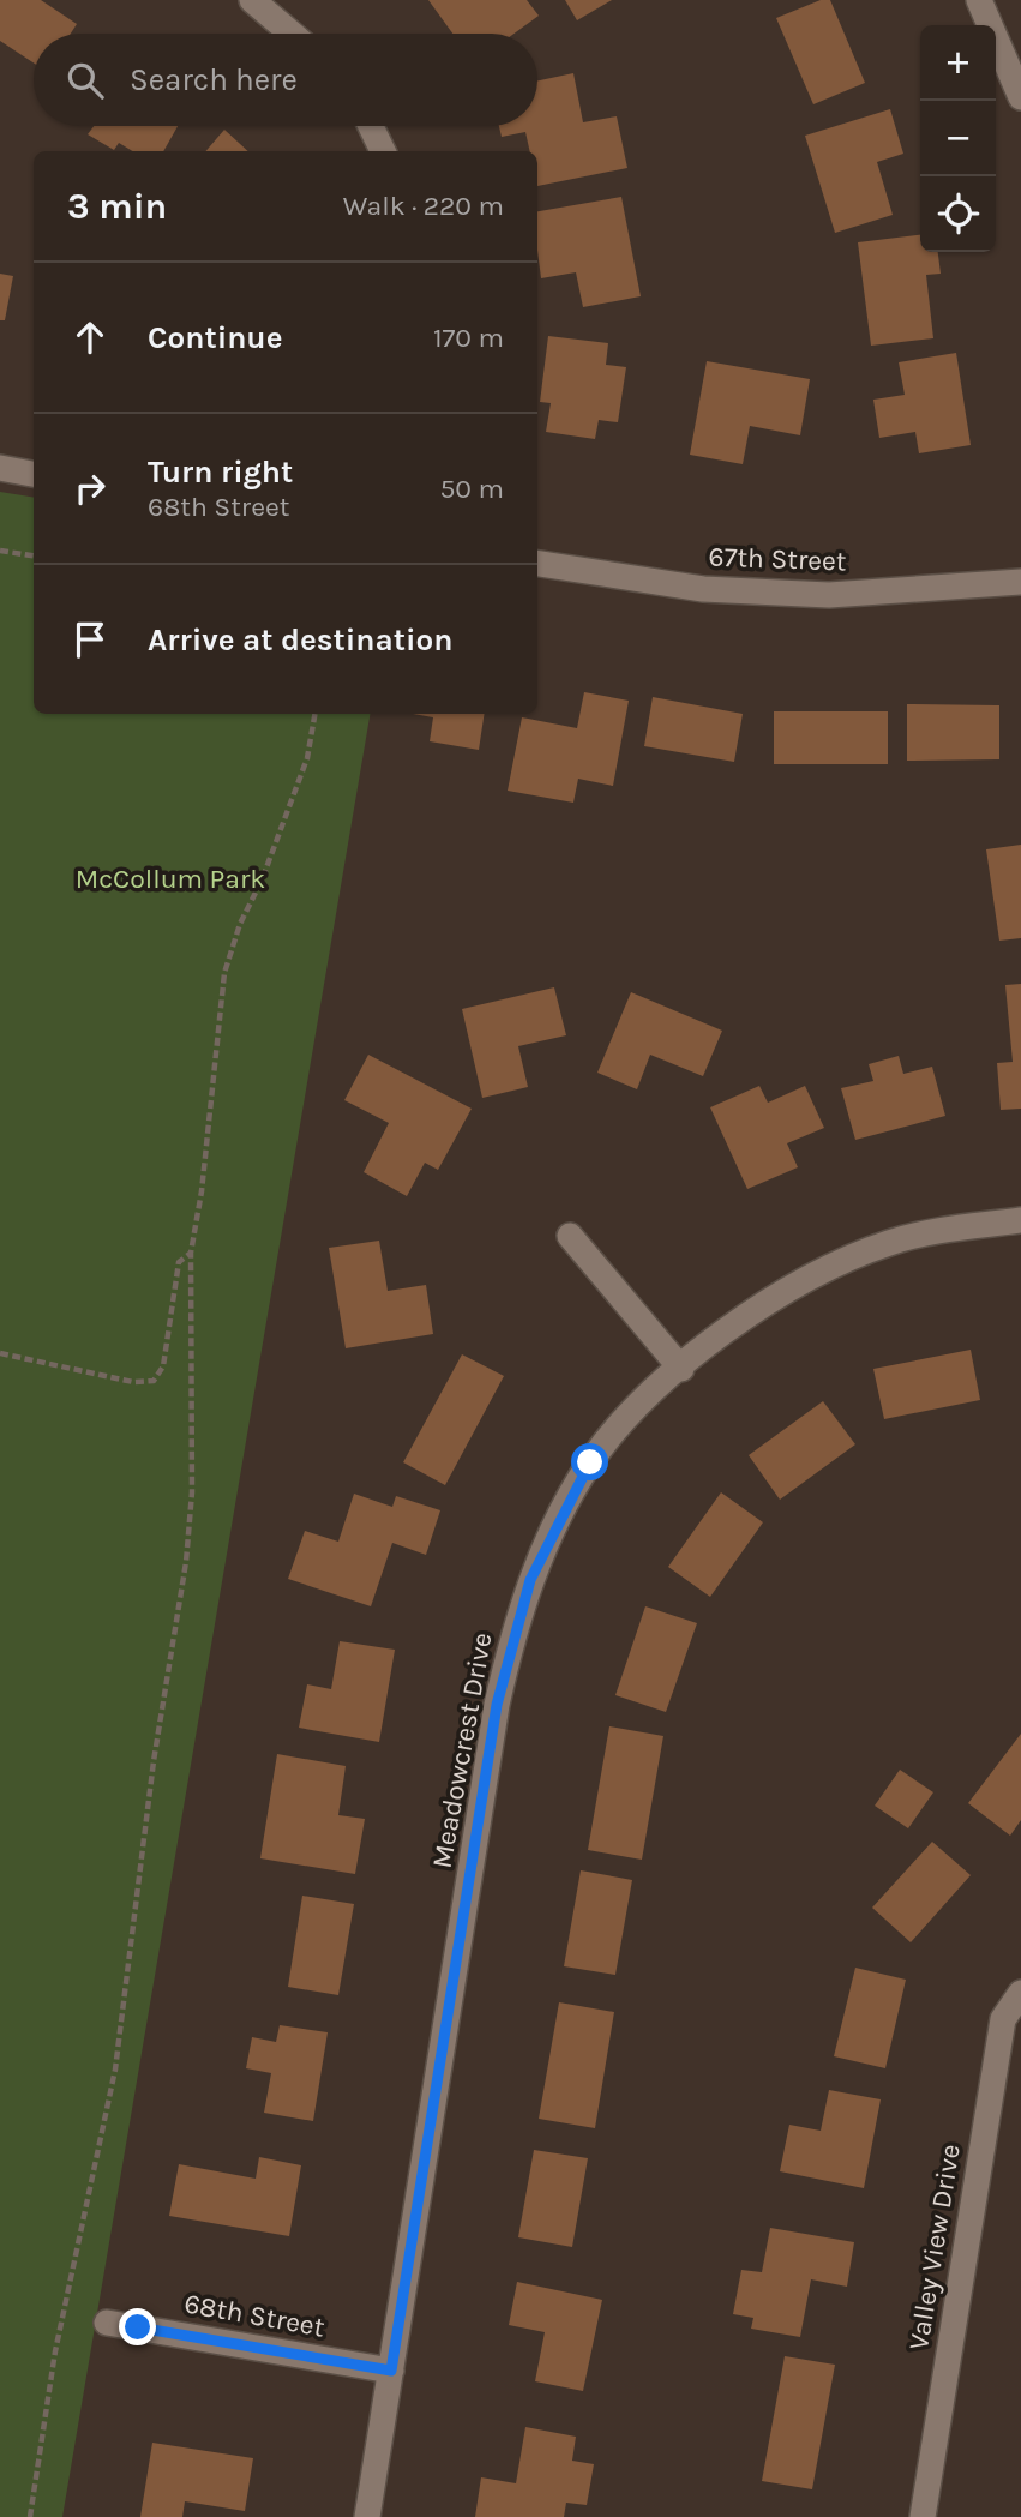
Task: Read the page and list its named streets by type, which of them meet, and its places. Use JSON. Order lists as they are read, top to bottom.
{
  "streets": {
    "street": [
      "67th Street",
      "Meadowcrest Drive",
      "Valley View Drive",
      "68th Street"
    ]
  },
  "crossings": [
    ["Meadowcrest Drive", "68th Street"]
  ],
  "parks": ["McCollum Park"],
  "page": {
    "map_buttons": ["+", "−"],
    "search": "Search here",
    "heading": ["3 min", "Walk · 220 m"],
    "list": [
      ["Continue", "170 m"],
      ["Turn right", "68th Street", "50 m"],
      "Arrive at destination"
    ]
  }
}
